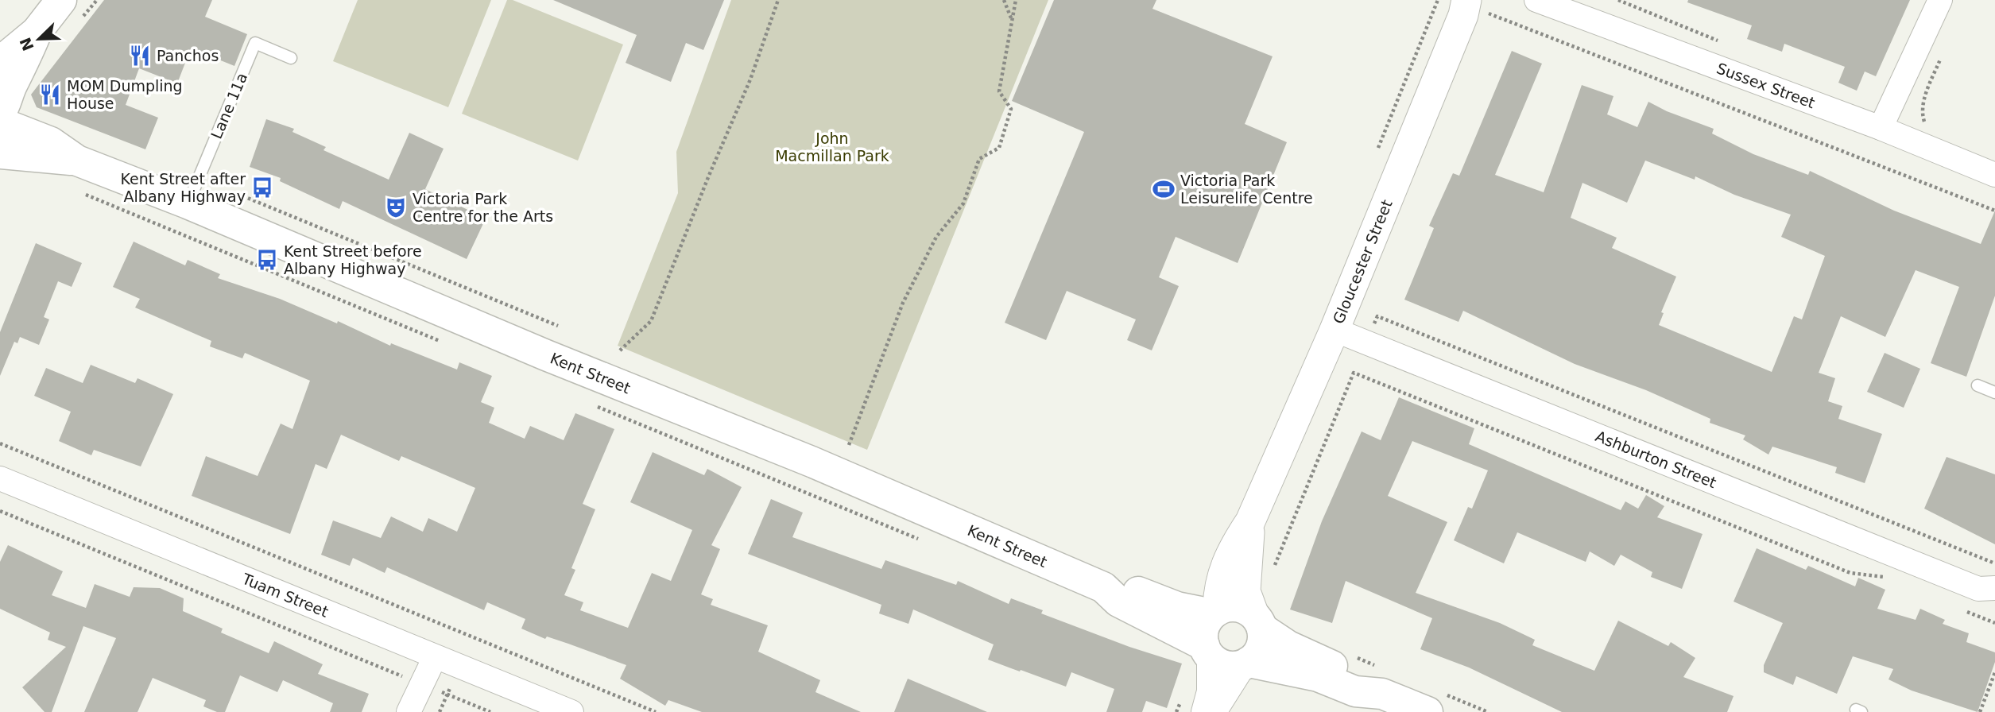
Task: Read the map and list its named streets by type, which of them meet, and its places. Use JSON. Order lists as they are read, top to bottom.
{
  "streets": {
    "main road": ["Kent Street"],
    "street": [
      "Sussex Street",
      "Gloucester Street",
      "Ashburton Street",
      "Tuam Street"
    ],
    "lane": ["Lane 11a"]
  },
  "crossings": [
    ["Lane 11a", "Kent Street"],
    ["Gloucester Street", "Kent Street"],
    ["Gloucester Street", "Ashburton Street"]
  ],
  "parks": ["John Macmillan Park"],
  "places": {
    "restaurant": ["Panchos", "MOM Dumpling House"],
    "bus stop": ["Kent Street after Albany Highway", "Kent Street before Albany Highway"],
    "sports": ["Victoria Park Leisurelife Centre"],
    "theatre": ["Victoria Park Centre for the Arts"]
  },
  "north": "bottom left"
}
